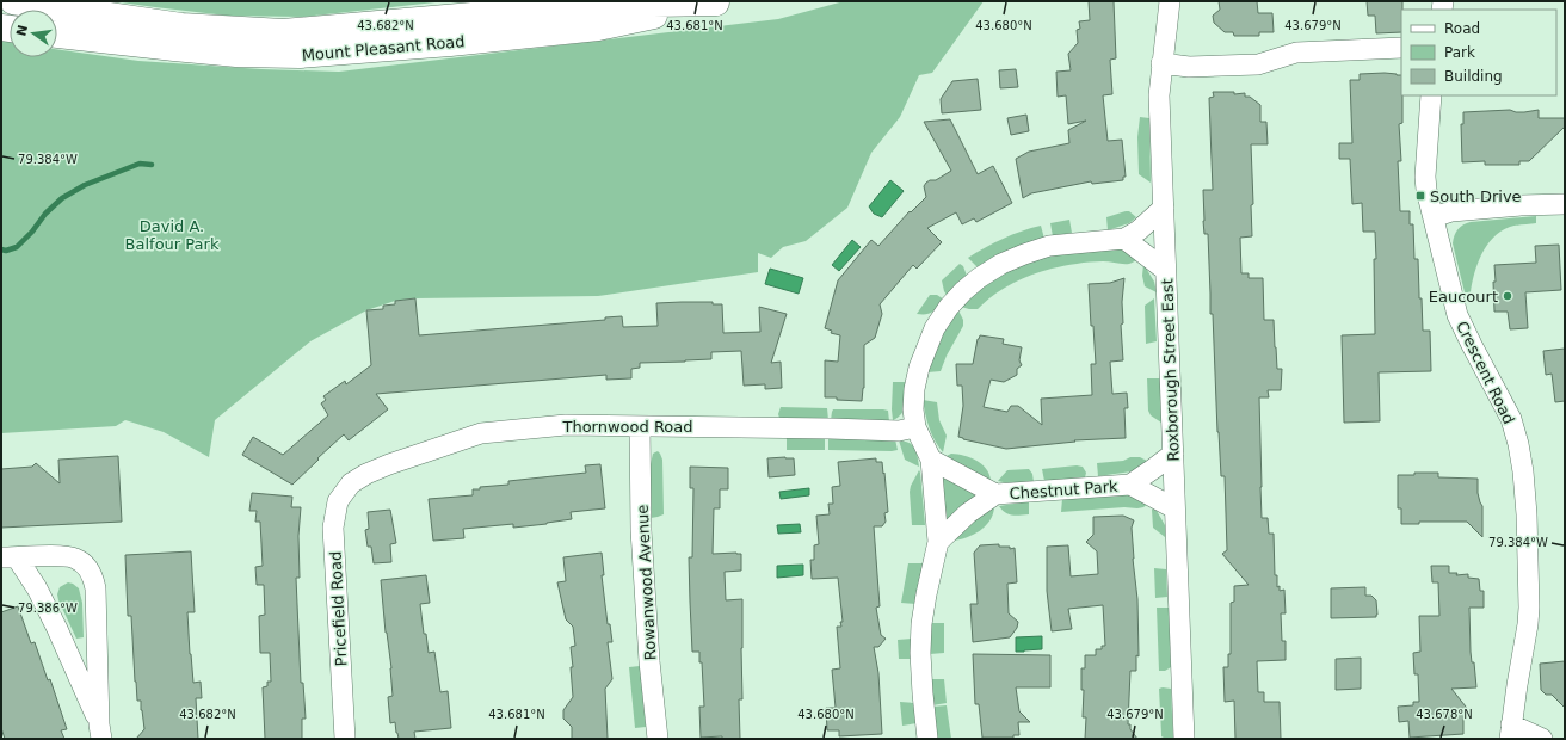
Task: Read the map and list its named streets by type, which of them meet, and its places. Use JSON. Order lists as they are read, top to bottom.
{
  "streets": {
    "main road": ["Mount Pleasant Road"],
    "street": [
      "Roxborough Street East",
      "Crescent Road",
      "Thornwood Road",
      "Chestnut Park",
      "Rowanwood Avenue",
      "Pricefield Road"
    ]
  },
  "crossings": [
    ["Roxborough Street East", "Chestnut Park"],
    ["Thornwood Road", "Rowanwood Avenue"],
    ["Thornwood Road", "Pricefield Road"]
  ],
  "parks": ["David A. Balfour Park"],
  "places": {
    "transit": ["South Drive"],
    "other": ["Eaucourt"]
  },
  "legend": ["Road", "Park", "Building"],
  "north": "left",
  "coordinates": [
    "43.682°N",
    "43.681°N",
    "43.680°N",
    "43.679°N",
    "79.384°W",
    "79.386°W",
    "43.678°N"
  ]
}
